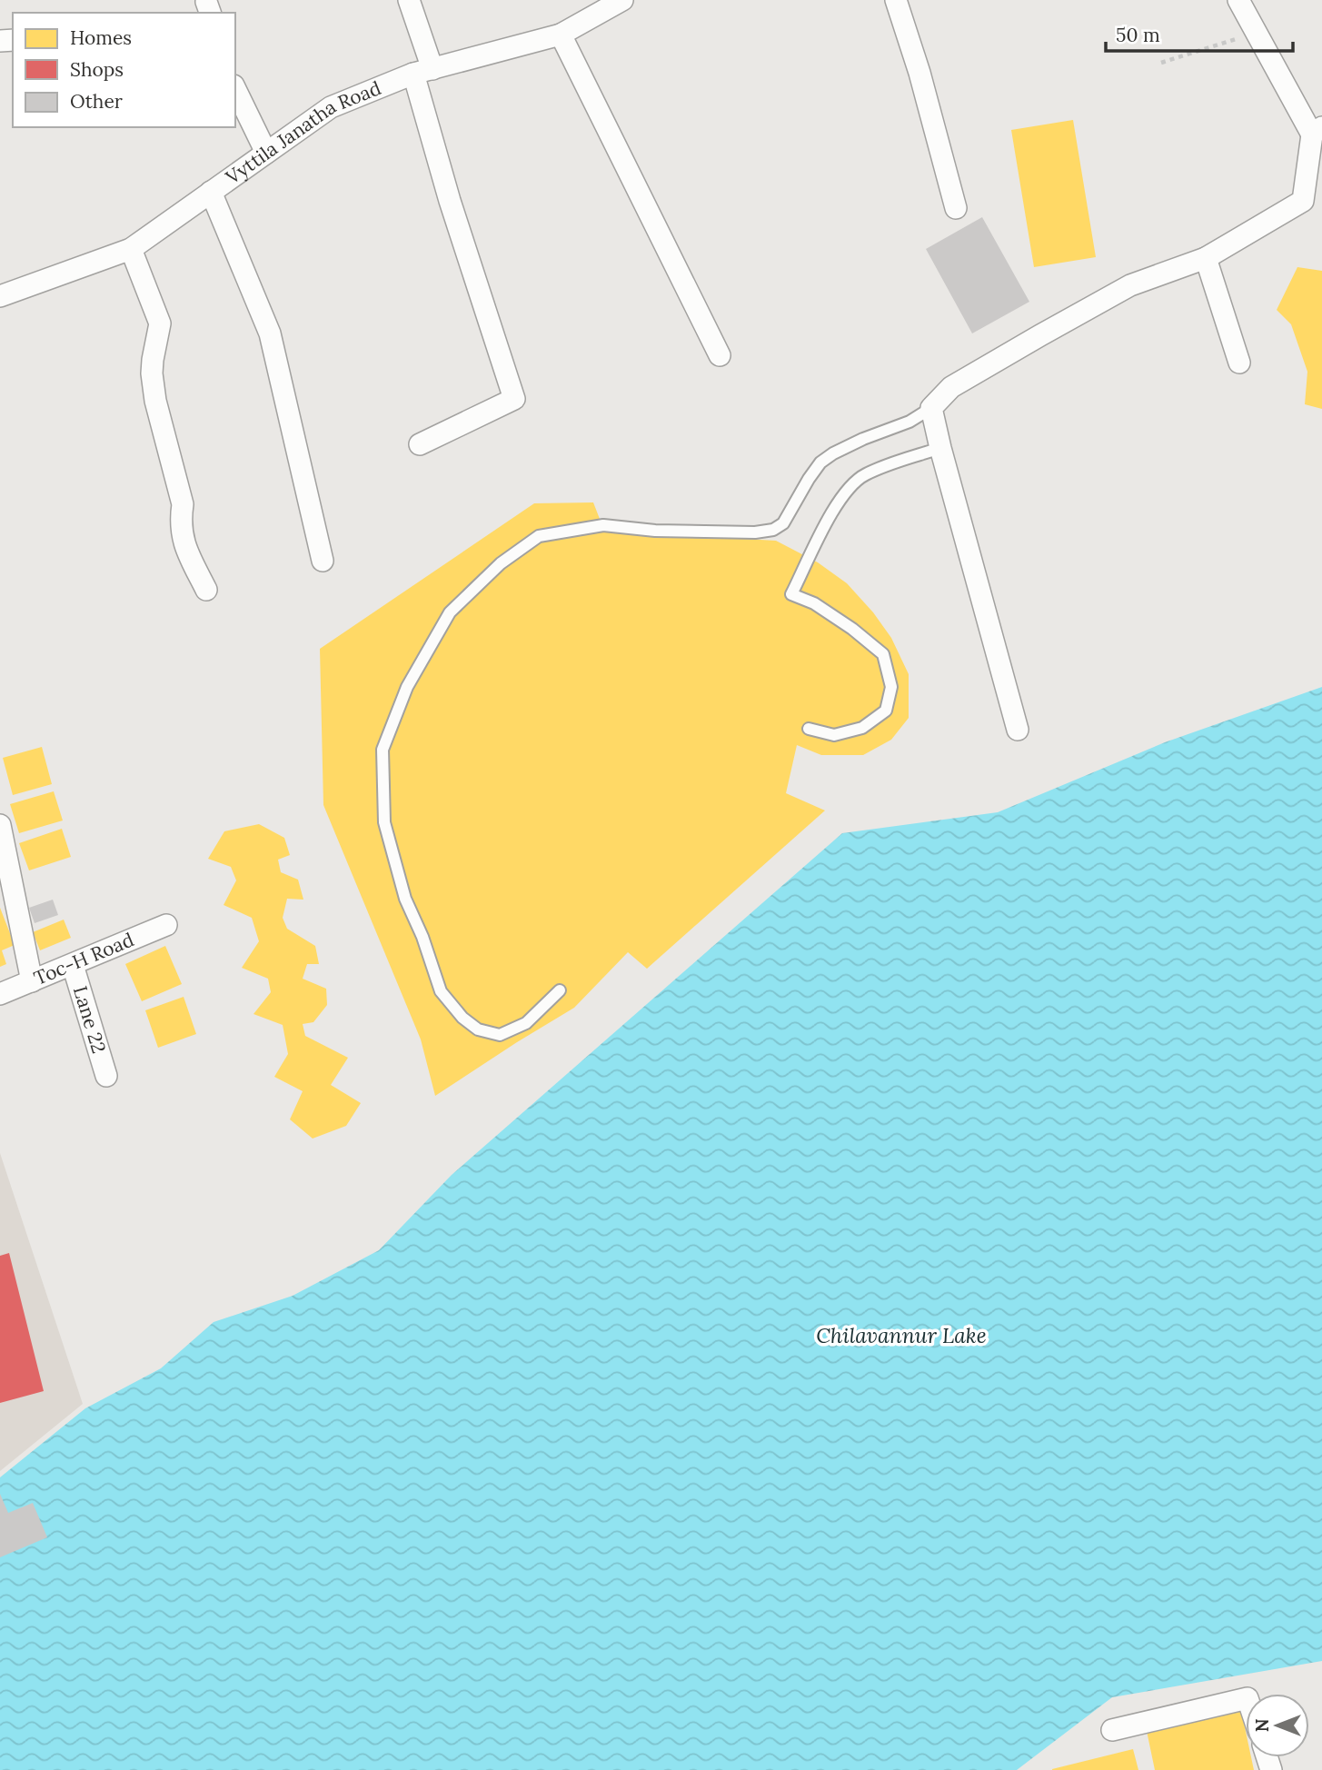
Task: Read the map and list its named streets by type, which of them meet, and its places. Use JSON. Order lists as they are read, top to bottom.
{
  "streets": {
    "street": ["Vyttila Janatha Road", "Toc-H Road", "Lane 22"]
  },
  "crossings": [
    ["Toc-H Road", "Lane 22"]
  ],
  "water": ["Chilavannur Lake"],
  "legend": ["Homes", "Shops", "Other"],
  "scale_bar": "50 m",
  "north": "left"
}
